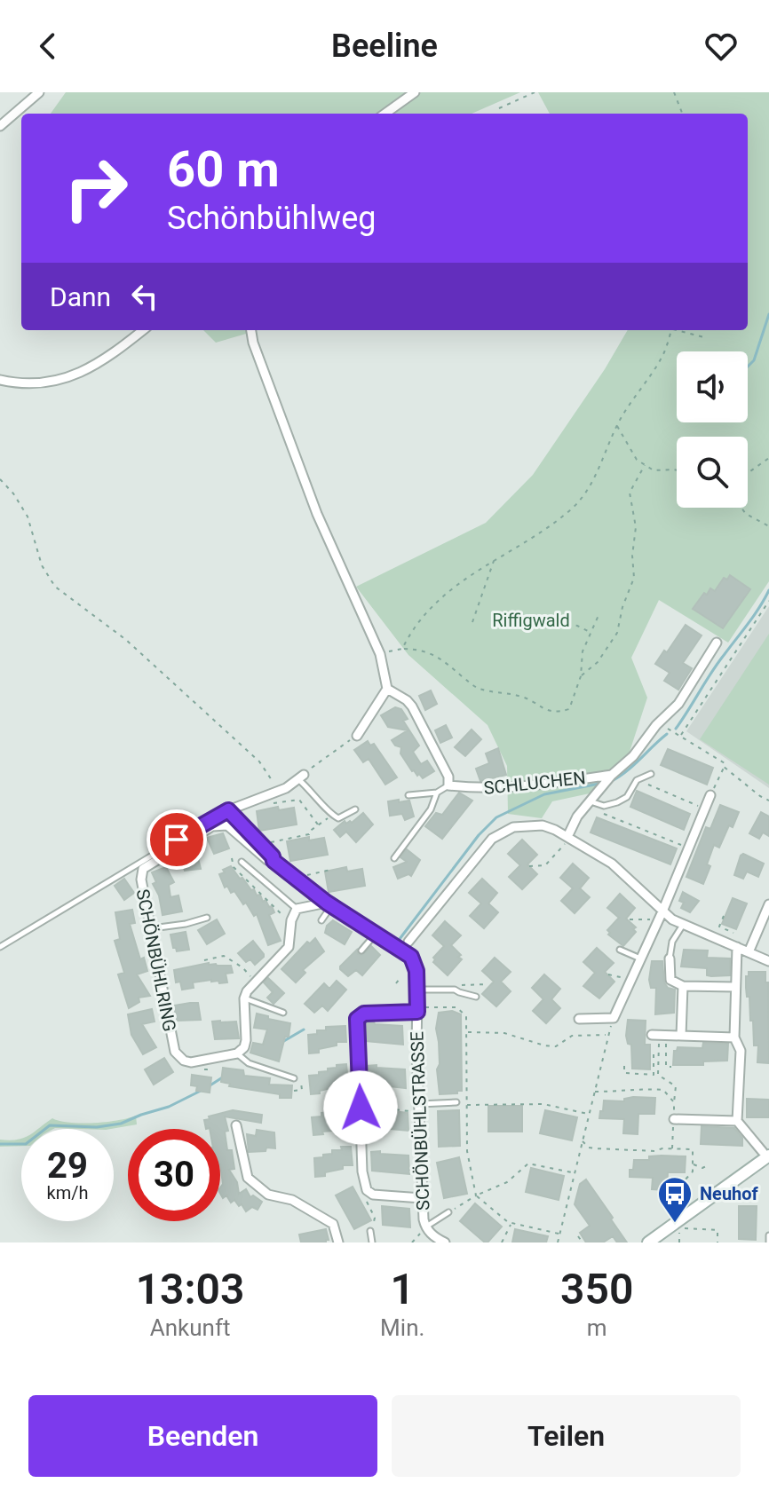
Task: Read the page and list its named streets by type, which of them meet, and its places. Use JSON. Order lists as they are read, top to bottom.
{
  "streets": {
    "street": ["SCHLUCHEN", "SCHÖNBÜHLRING", "SCHÖNBÜHLSTRASSE"]
  },
  "crossings": [
    ["SCHÖNBÜHLRING", "SCHÖNBÜHLSTRASSE"]
  ],
  "parks": ["Riffigwald"],
  "places": {
    "bus stop": ["Neuhof"]
  },
  "page": {
    "header": "Beeline",
    "turn": ["60 m", "Schönbühlweg"],
    "then": "Dann",
    "speed": "29 km/h",
    "limit": "30",
    "eta": [
      "13:03",
      "Ankunft",
      "1",
      "Min.",
      "350",
      "m"
    ],
    "buttons": ["Beenden", "Teilen"]
  }
}
